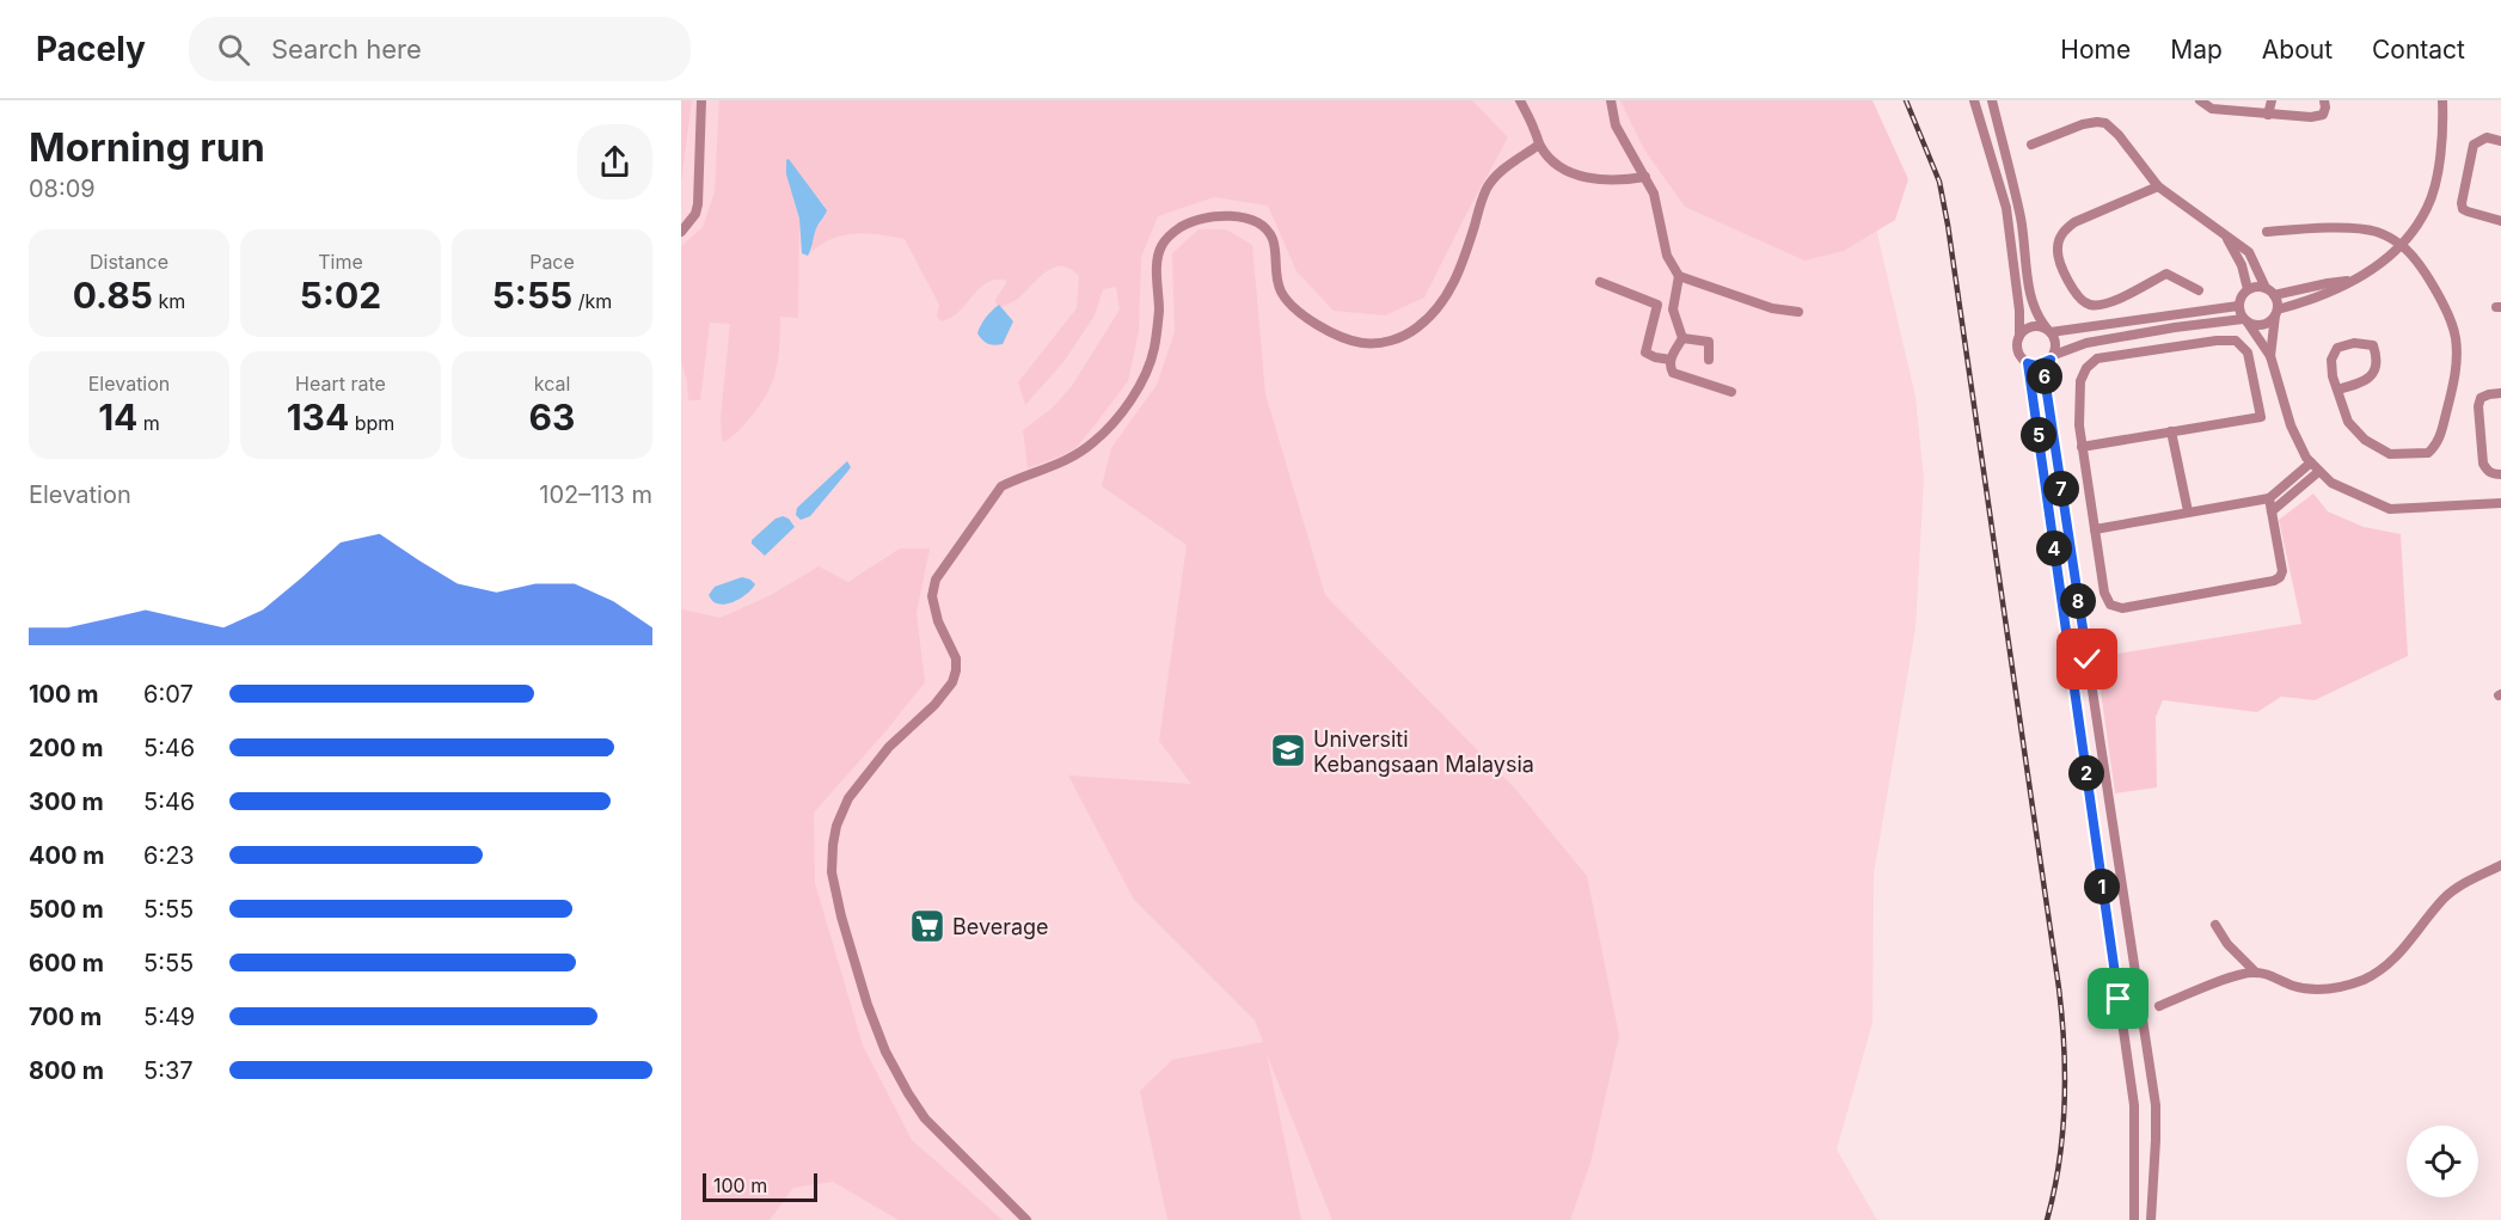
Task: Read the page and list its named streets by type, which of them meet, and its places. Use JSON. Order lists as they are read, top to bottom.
{
  "places": {
    "school or university": ["Universiti Kebangsaan Malaysia"],
    "supermarket": ["Beverage"]
  },
  "scale_bar": "100 m",
  "page": {
    "header": "Pacely",
    "search": "Search here",
    "nav": [
      "Home",
      "Map",
      "About",
      "Contact"
    ],
    "heading": ["Morning run", "08:09"],
    "stats": [
      ["Distance", "0.85 km"],
      ["Time", "5:02"],
      ["Pace", "5:55 /km"],
      ["Elevation", "14 m"],
      ["Heart rate", "134 bpm"],
      ["kcal", "63"]
    ],
    "pins": [
      "6",
      "5",
      "7",
      "4",
      "8",
      "2",
      "1"
    ],
    "chart": ["Elevation", "102–113 m"],
    "list": [
      {
        "name": "100 m",
        "note": "6:07"
      },
      {
        "name": "200 m",
        "note": "5:46"
      },
      {
        "name": "300 m",
        "note": "5:46"
      },
      {
        "name": "400 m",
        "note": "6:23"
      },
      {
        "name": "500 m",
        "note": "5:55"
      },
      {
        "name": "600 m",
        "note": "5:55"
      },
      {
        "name": "700 m",
        "note": "5:49"
      },
      {
        "name": "800 m",
        "note": "5:37"
      }
    ],
    "scale": "100 m"
  }
}
